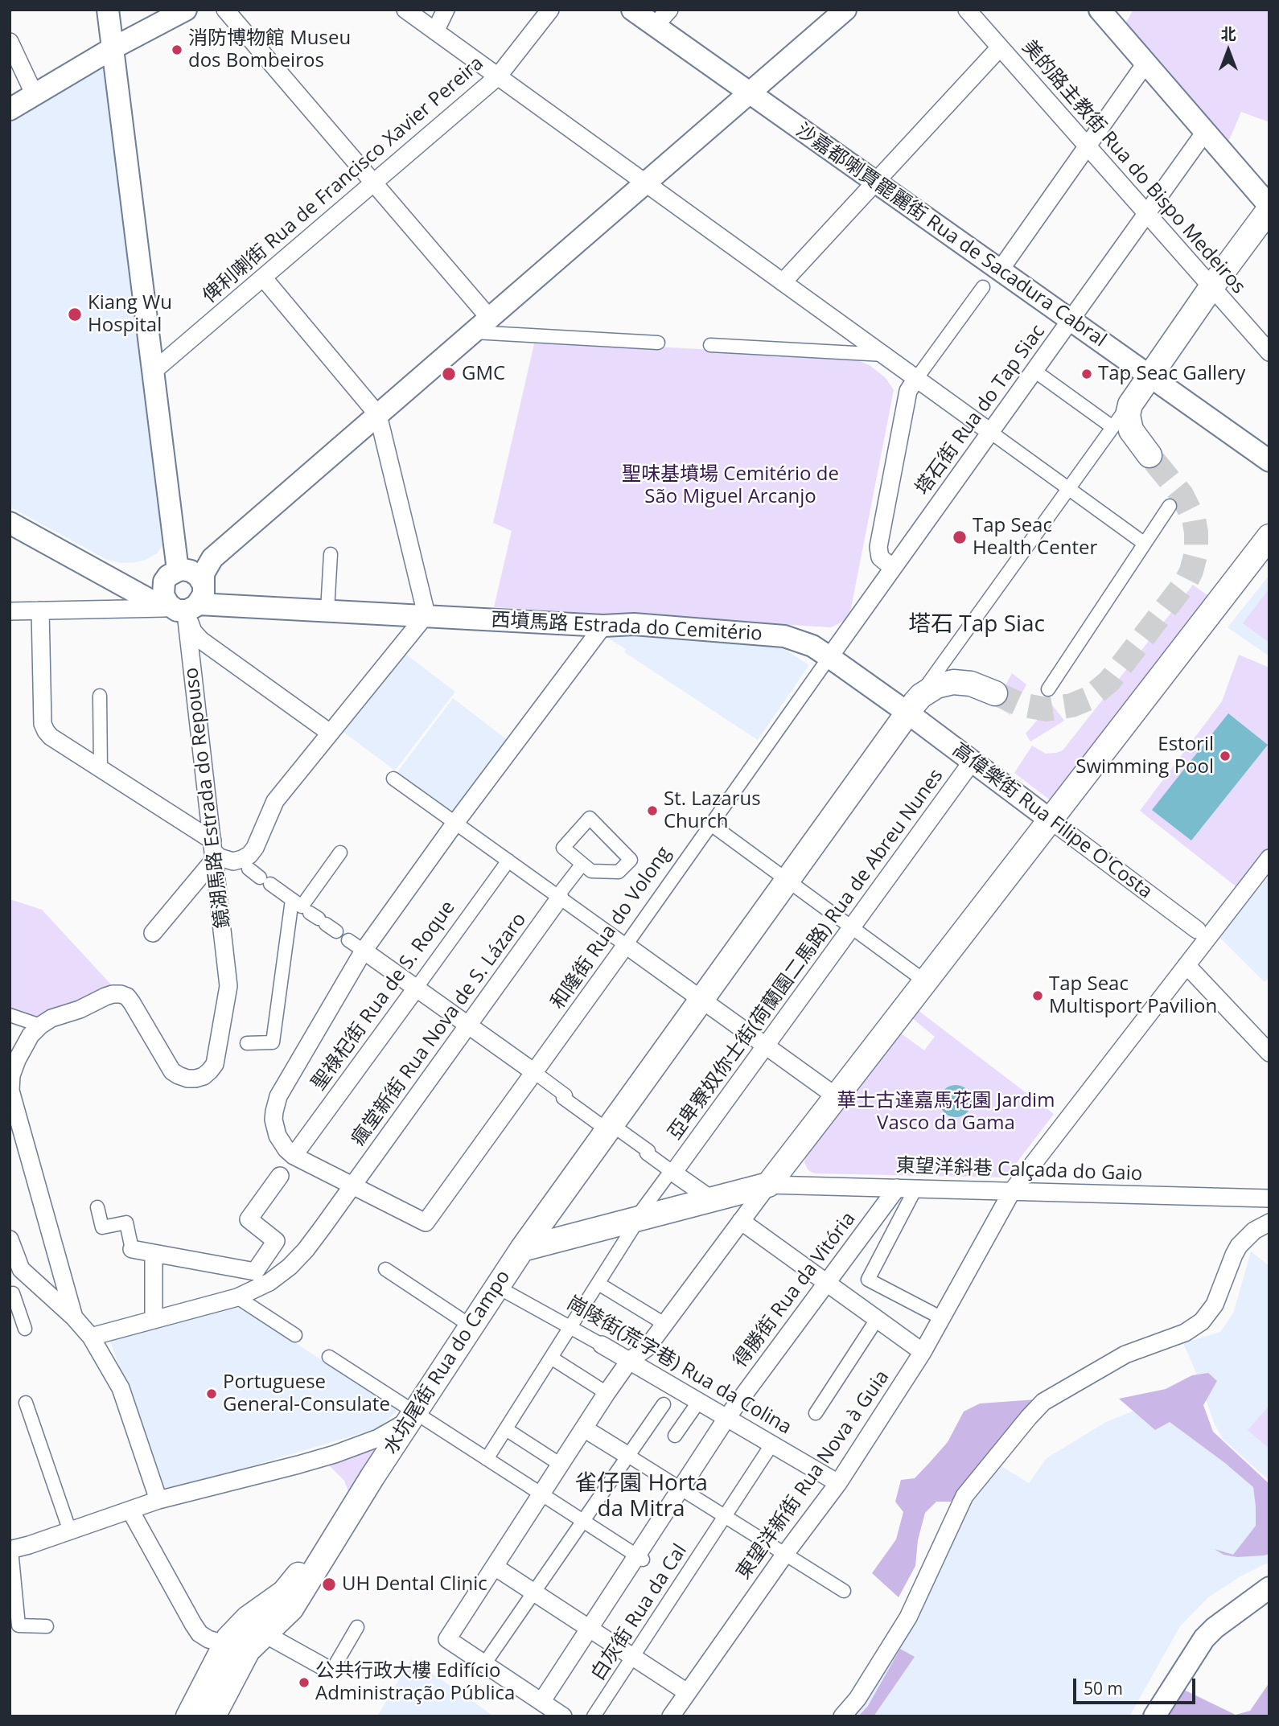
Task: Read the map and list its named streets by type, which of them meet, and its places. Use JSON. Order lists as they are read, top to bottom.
{
  "streets": {
    "main road": ["水坑尾街 Rua do Campo"],
    "street": [
      "美的路主教街 Rua do Bispo Medeiros",
      "俾利喇街 Rua de Francisco Xavier Pereira",
      "沙嘉都喇賈罷麗街 Rua de Sacadura Cabral",
      "塔石街 Rua do Tap Siac",
      "西墳馬路 Estrada do Cemitério",
      "鏡湖馬路 Estrada do Repouso",
      "高偉樂街 Rua Filipe O'Costa",
      "和隆街 Rua do Volong",
      "亞卑寮奴你士街(荷蘭園二馬路) Rua de Abreu Nunes",
      "聖祿杞街 Rua de S. Roque",
      "瘋堂新街 Rua Nova de S. Lázaro",
      "東望洋斜巷 Calçada do Gaio",
      "得勝街 Rua da Vitória",
      "崗陵街(荒字巷) Rua da Colina",
      "東望洋新街 Rua Nova à Guia",
      "白灰街 Rua da Cal"
    ]
  },
  "crossings": [
    ["美的路主教街 Rua do Bispo Medeiros", "塔石街 Rua do Tap Siac"],
    ["沙嘉都喇賈罷麗街 Rua de Sacadura Cabral", "塔石街 Rua do Tap Siac"],
    ["塔石街 Rua do Tap Siac", "西墳馬路 Estrada do Cemitério"],
    ["塔石街 Rua do Tap Siac", "和隆街 Rua do Volong"],
    ["西墳馬路 Estrada do Cemitério", "鏡湖馬路 Estrada do Repouso"],
    ["西墳馬路 Estrada do Cemitério", "高偉樂街 Rua Filipe O'Costa"],
    ["西墳馬路 Estrada do Cemitério", "和隆街 Rua do Volong"],
    ["西墳馬路 Estrada do Cemitério", "水坑尾街 Rua do Campo"],
    ["高偉樂街 Rua Filipe O'Costa", "亞卑寮奴你士街(荷蘭園二馬路) Rua de Abreu Nunes"],
    ["高偉樂街 Rua Filipe O'Costa", "水坑尾街 Rua do Campo"],
    ["和隆街 Rua do Volong", "瘋堂新街 Rua Nova de S. Lázaro"],
    ["亞卑寮奴你士街(荷蘭園二馬路) Rua de Abreu Nunes", "崗陵街(荒字巷) Rua da Colina"],
    ["東望洋斜巷 Calçada do Gaio", "得勝街 Rua da Vitória"],
    ["東望洋斜巷 Calçada do Gaio", "東望洋新街 Rua Nova à Guia"],
    ["得勝街 Rua da Vitória", "崗陵街(荒字巷) Rua da Colina"],
    ["水坑尾街 Rua do Campo", "崗陵街(荒字巷) Rua da Colina"],
    ["崗陵街(荒字巷) Rua da Colina", "東望洋新街 Rua Nova à Guia"],
    ["崗陵街(荒字巷) Rua da Colina", "白灰街 Rua da Cal"]
  ],
  "districts": ["塔石 Tap Siac", "雀仔園 Horta da Mitra"],
  "parks": ["聖味基墳場 Cemitério de São Miguel Arcanjo", "華士古達嘉馬花園 Jardim Vasco da Gama"],
  "places": [
    "消防博物館 Museu dos Bombeiros",
    "Kiang Wu Hospital",
    "GMC",
    "Tap Seac Gallery",
    "Tap Seac Health Center",
    "Estoril Swimming Pool",
    "St. Lazarus Church",
    "Tap Seac Multisport Pavilion",
    "Portuguese General-Consulate",
    "UH Dental Clinic",
    "公共行政大樓 Edifício Administração Pública"
  ],
  "scale_bar": "50 m",
  "north": "top"
}
